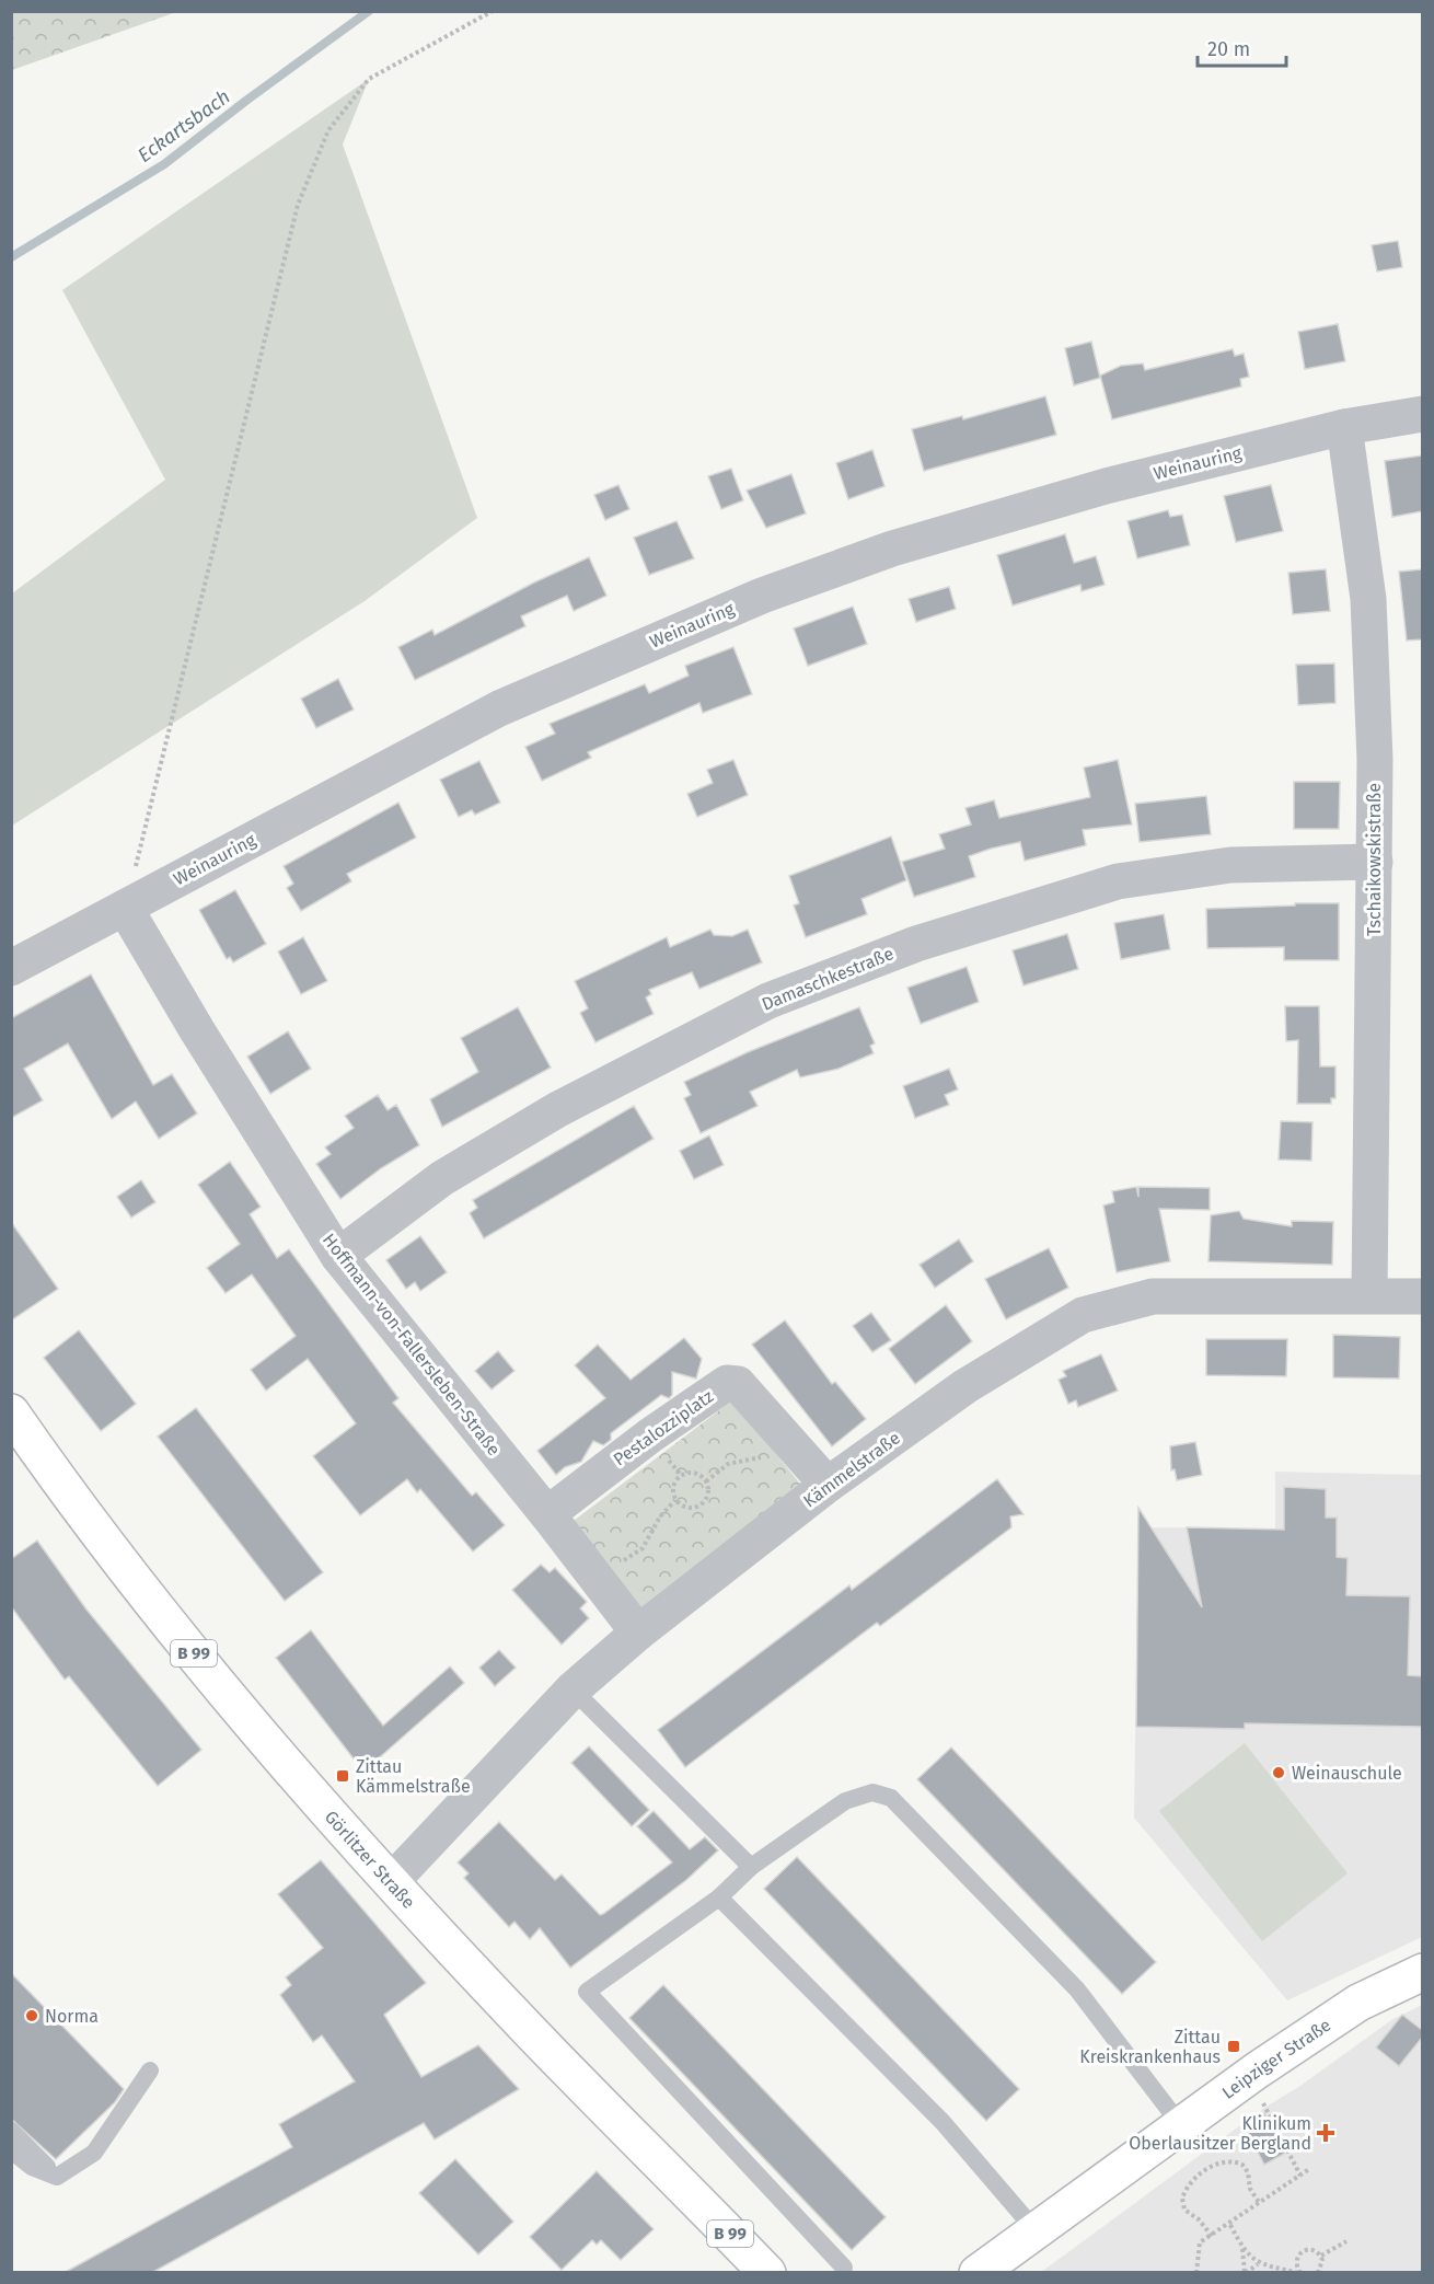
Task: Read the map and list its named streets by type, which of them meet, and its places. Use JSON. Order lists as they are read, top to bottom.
{
  "streets": {
    "main road": ["B 99", "Görlitzer Straße", "Leipziger Straße"],
    "street": [
      "Weinauring",
      "Tschaikowskistraße",
      "Damaschkestraße",
      "Hoffmann-von-Fallersleben-Straße",
      "Pestalozziplatz",
      "Kämmelstraße"
    ]
  },
  "crossings": [
    ["Weinauring", "Tschaikowskistraße"],
    ["Weinauring", "Hoffmann-von-Fallersleben-Straße"],
    ["Tschaikowskistraße", "Damaschkestraße"],
    ["Tschaikowskistraße", "Kämmelstraße"],
    ["Damaschkestraße", "Hoffmann-von-Fallersleben-Straße"],
    ["Hoffmann-von-Fallersleben-Straße", "Pestalozziplatz"],
    ["Hoffmann-von-Fallersleben-Straße", "Kämmelstraße"],
    ["Pestalozziplatz", "Kämmelstraße"],
    ["Kämmelstraße", "Görlitzer Straße"]
  ],
  "water": ["Eckartsbach"],
  "places": {
    "other": ["Weinauschule", "Norma"],
    "transit": ["Zittau Kämmelstraße", "Zittau Kreiskrankenhaus"],
    "health": ["Klinikum Oberlausitzer Bergland"]
  },
  "scale_bar": "20 m"
}
